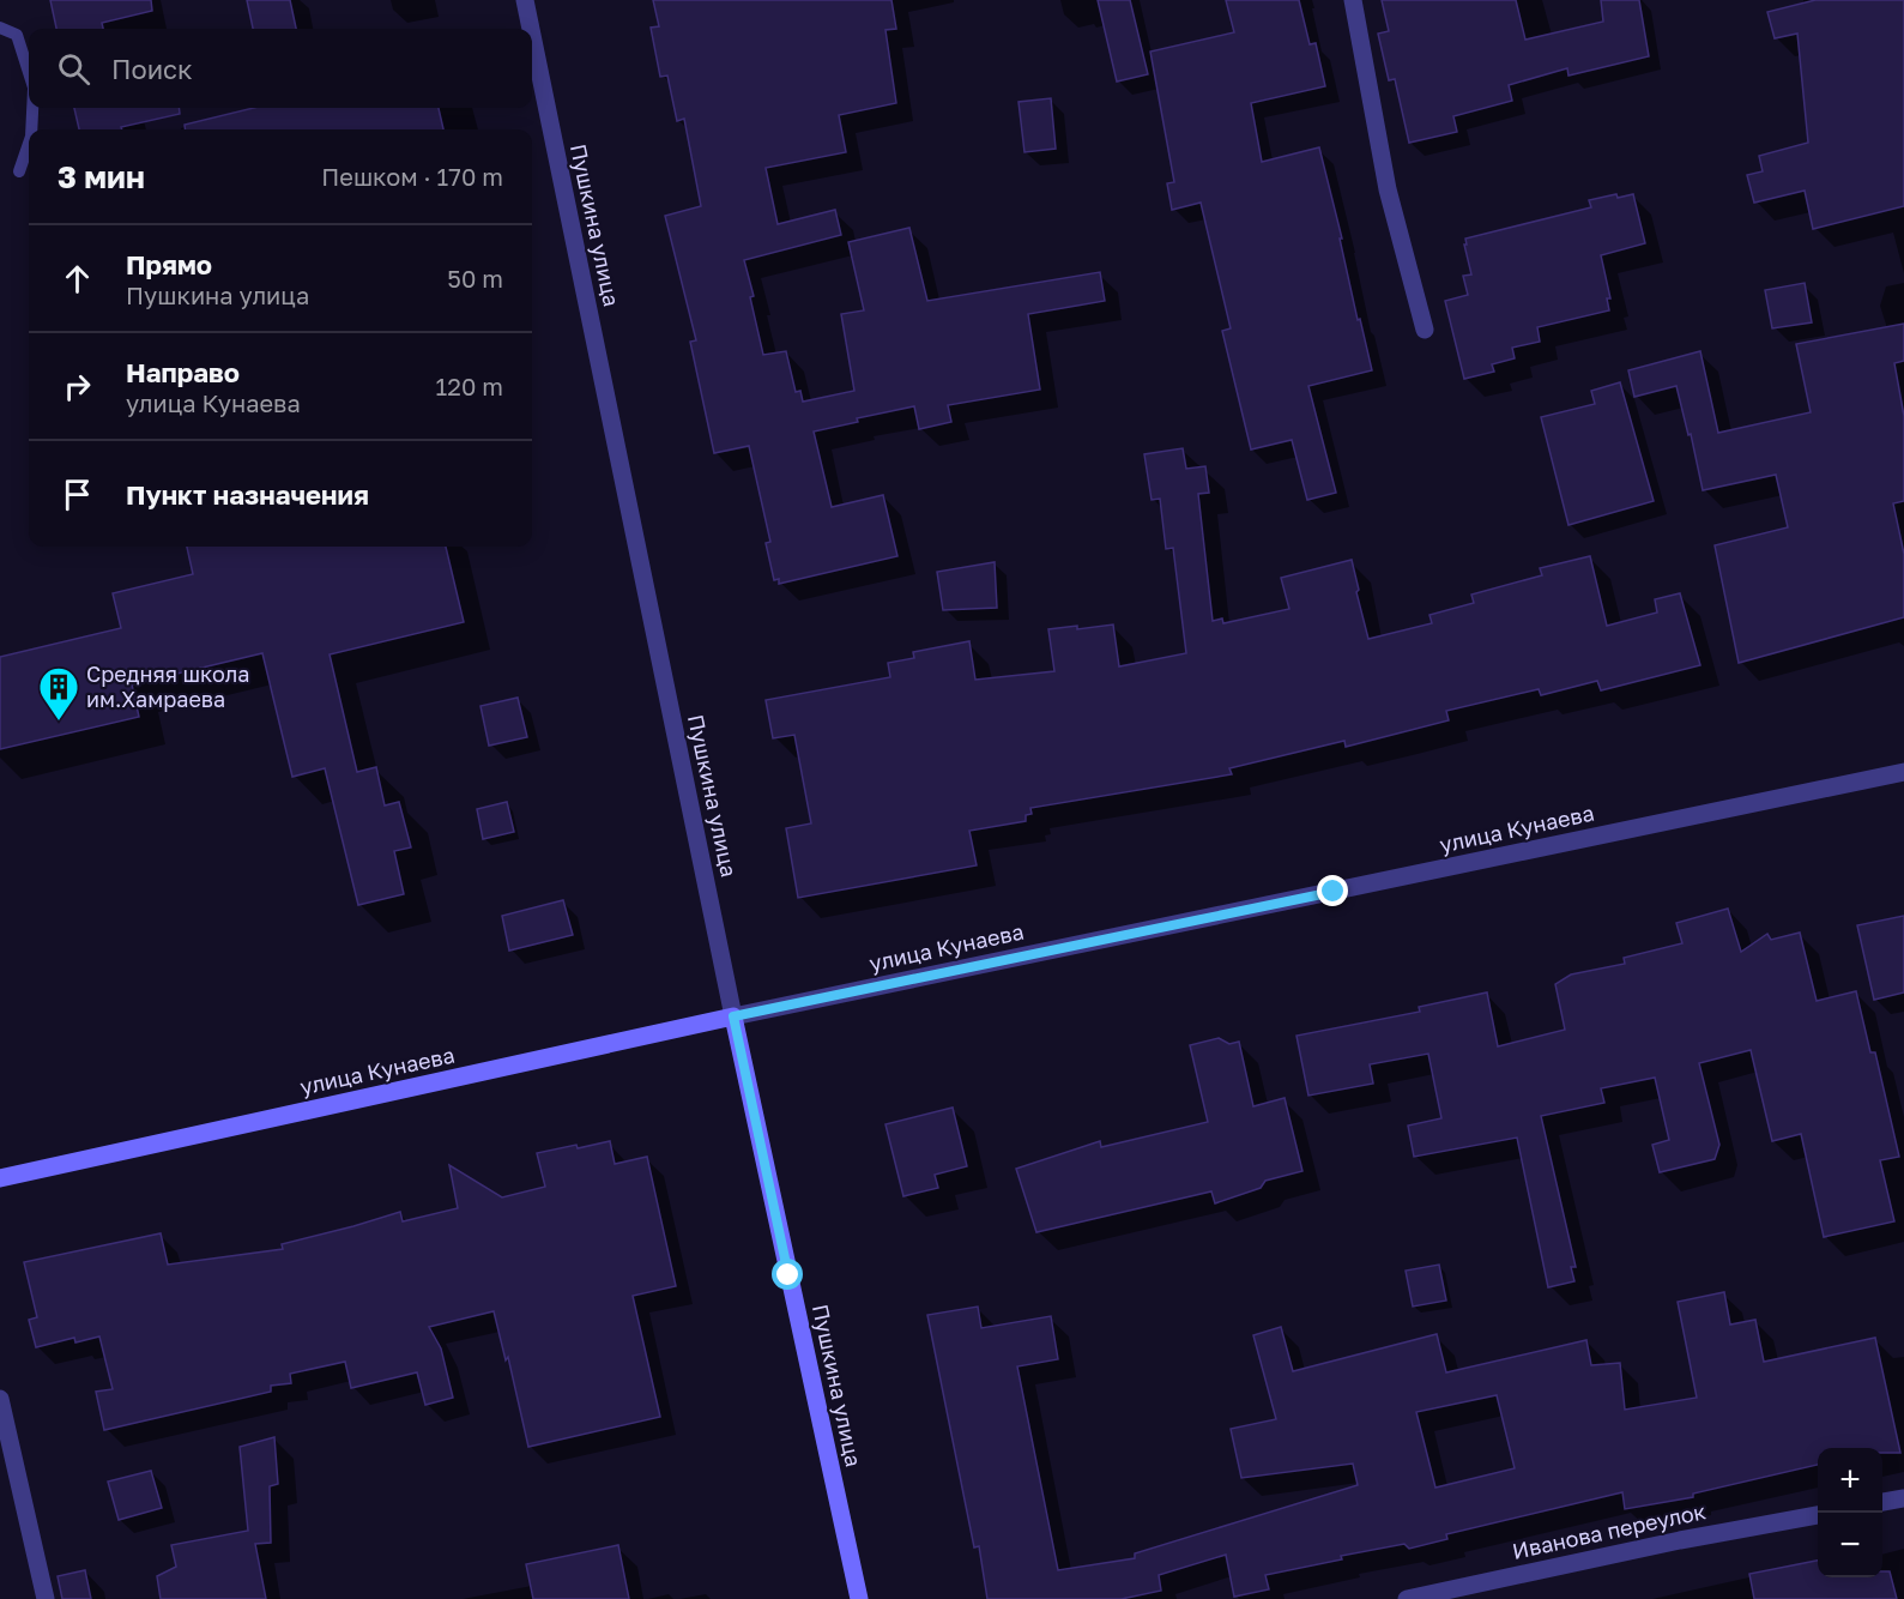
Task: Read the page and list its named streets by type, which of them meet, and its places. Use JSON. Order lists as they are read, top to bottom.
{
  "streets": {
    "main road": ["Пушкина улица", "улица Кунаева"],
    "street": ["Иванова переулок"]
  },
  "crossings": [
    ["Пушкина улица", "улица Кунаева"]
  ],
  "places": {
    "building": ["Средняя школа им.Хамраева"]
  },
  "page": {
    "search": "Поиск",
    "heading": ["3 мин", "Пешком · 170 m"],
    "list": [
      ["Прямо", "Пушкина улица", "50 m"],
      ["Направо", "улица Кунаева", "120 m"],
      "Пункт назначения"
    ],
    "map_buttons": ["+", "−"]
  }
}
